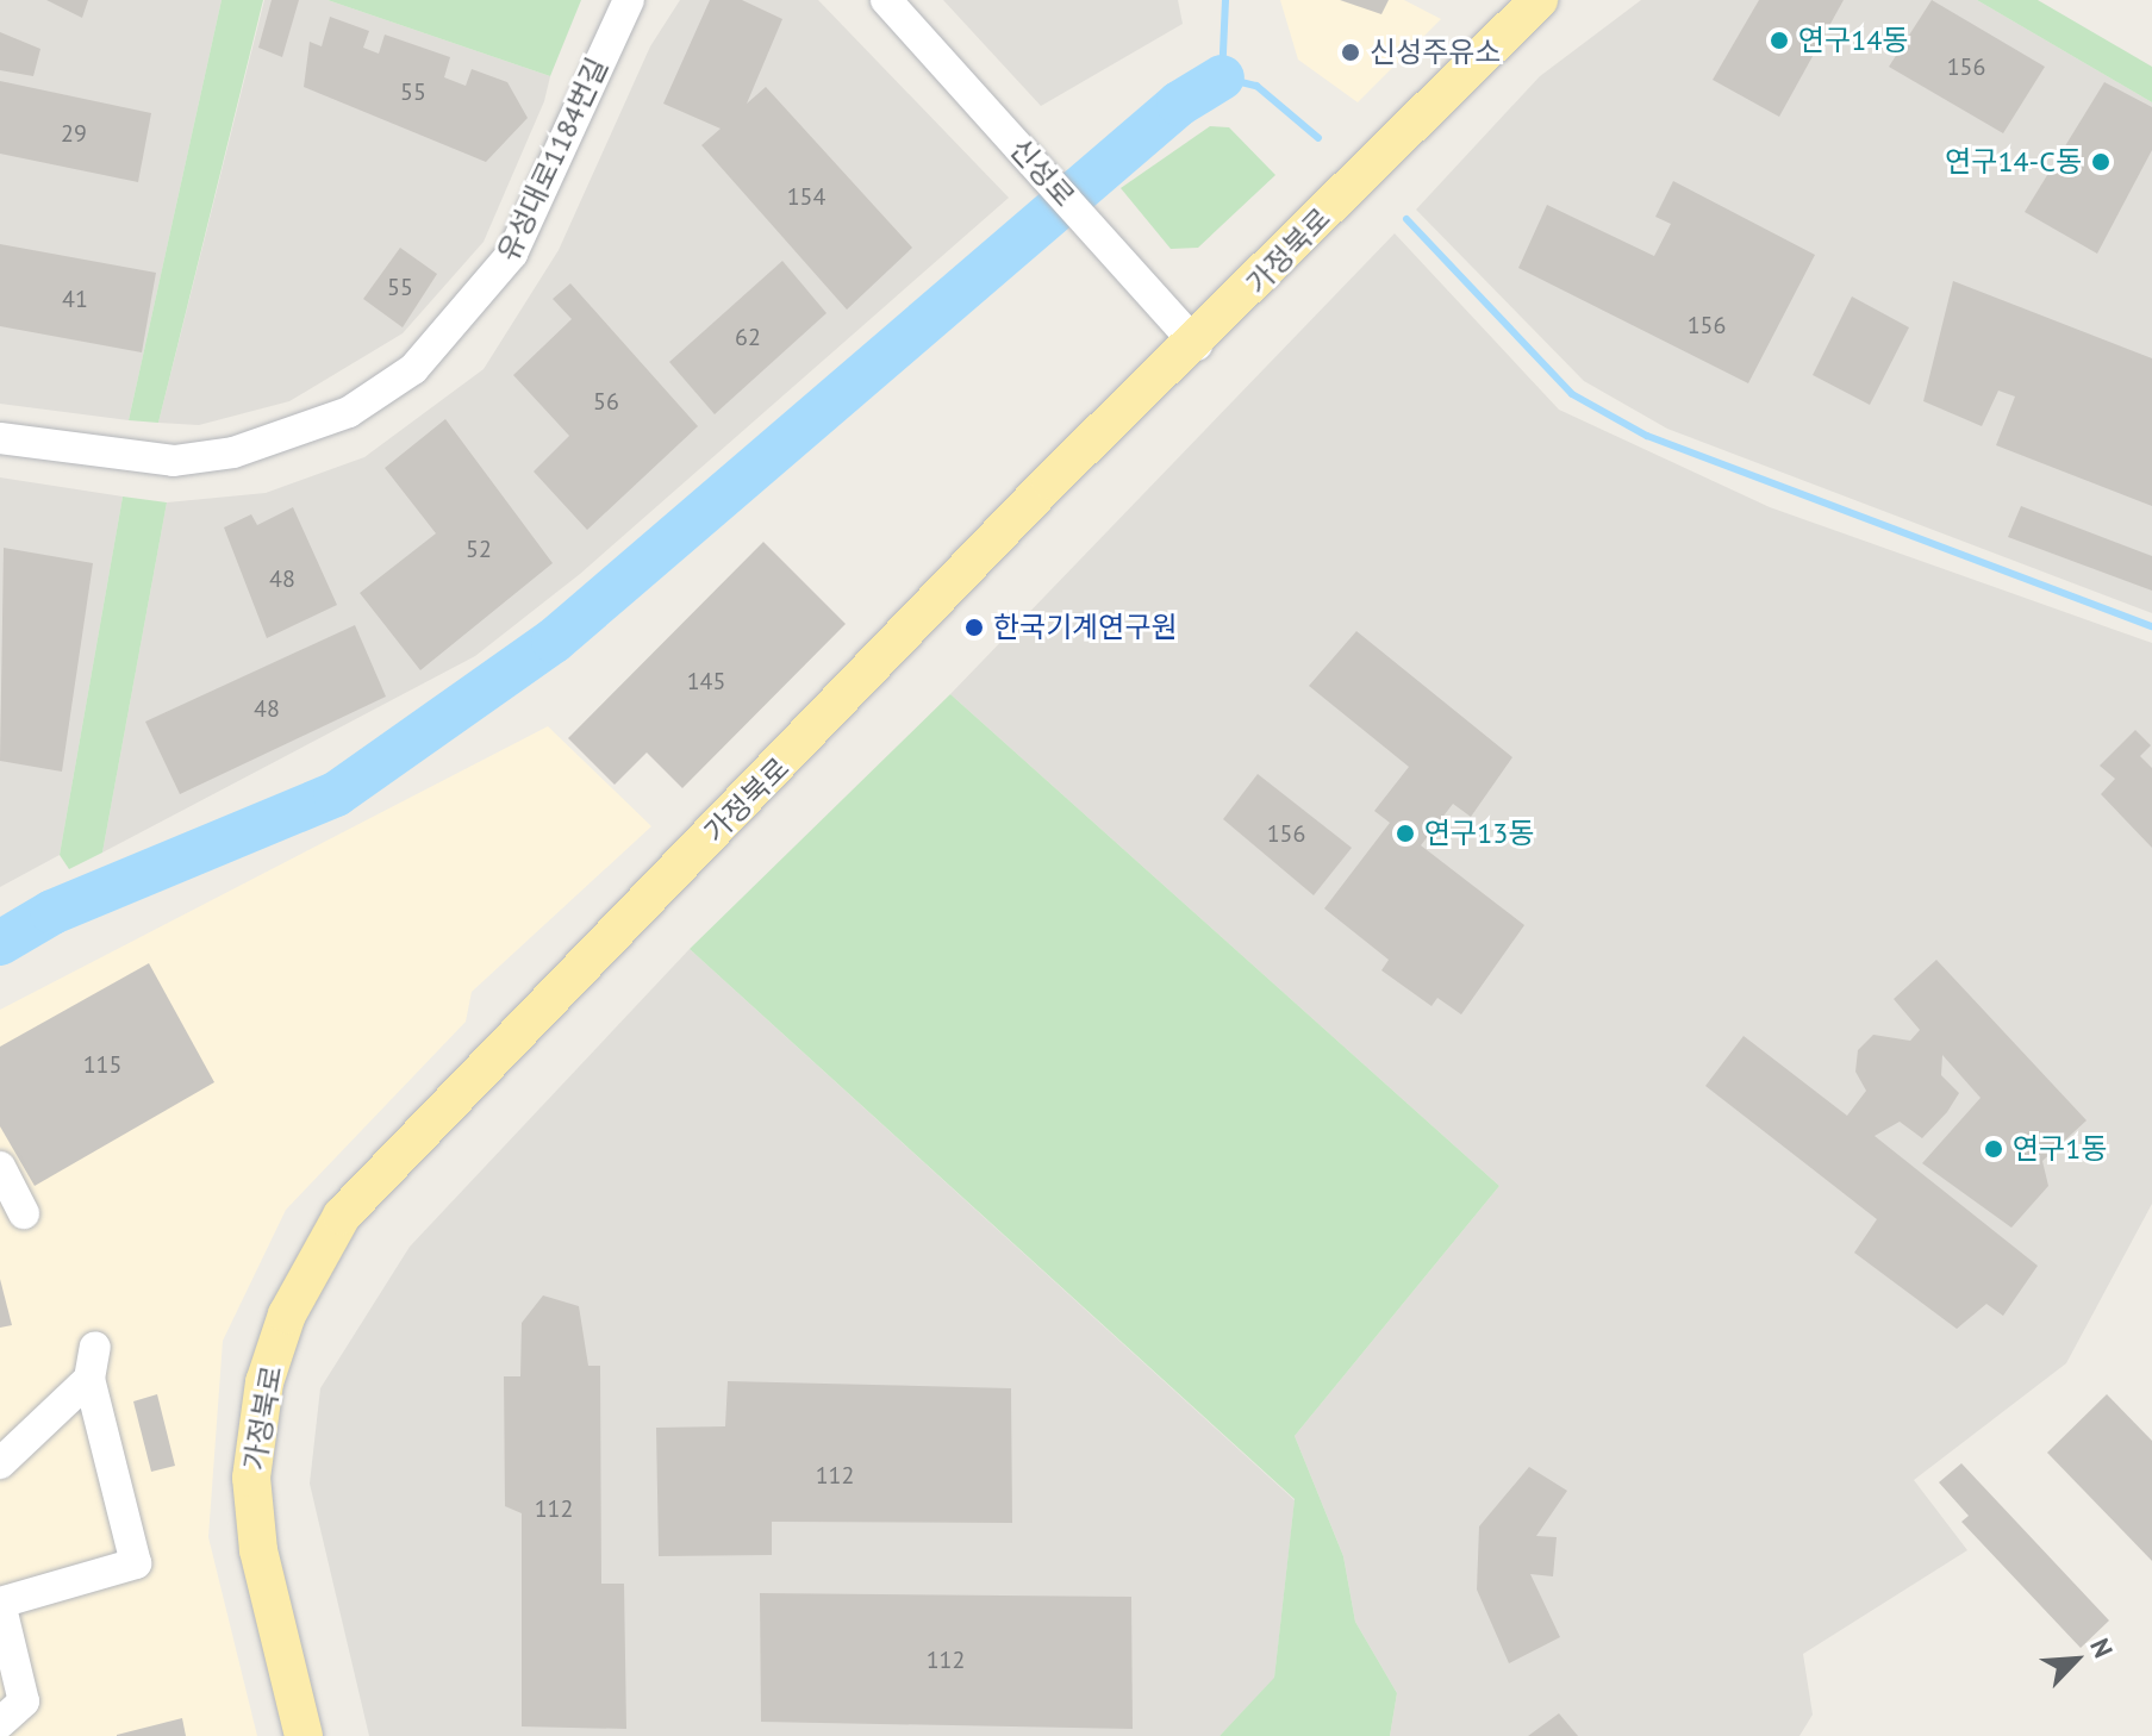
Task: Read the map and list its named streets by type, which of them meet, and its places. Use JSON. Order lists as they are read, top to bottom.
{
  "streets": {
    "main road": ["가정북로"],
    "street": ["유성대로1184번길", "신성로"]
  },
  "crossings": [
    ["신성로", "가정북로"]
  ],
  "places": [
    "연구14동",
    "신성주유소",
    "연구14-C동",
    "한국기계연구원",
    "연구13동",
    "연구1동"
  ],
  "house_numbers": [
    "156",
    "55",
    "29",
    "154",
    "55",
    "41",
    "156",
    "62",
    "56",
    "52",
    "48",
    "145",
    "48",
    "156",
    "115",
    "112",
    "112",
    "112"
  ],
  "north": "top right"
}
